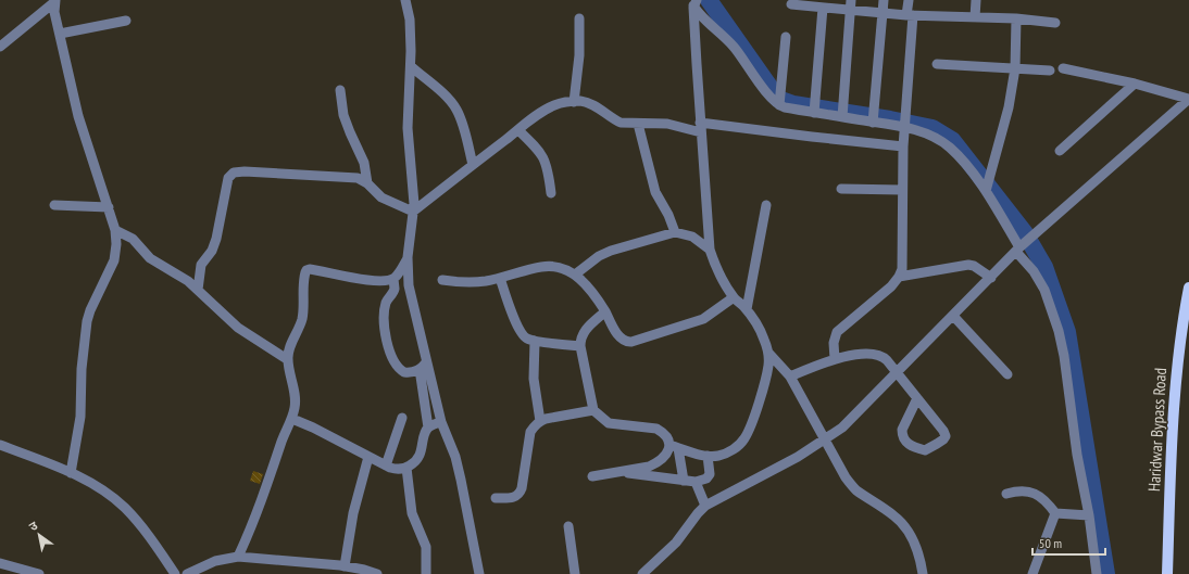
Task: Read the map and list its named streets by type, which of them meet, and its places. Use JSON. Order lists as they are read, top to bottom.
{
  "streets": {
    "main road": ["Haridwar Bypass Road"]
  },
  "scale_bar": "50 m",
  "north": "top left"
}
